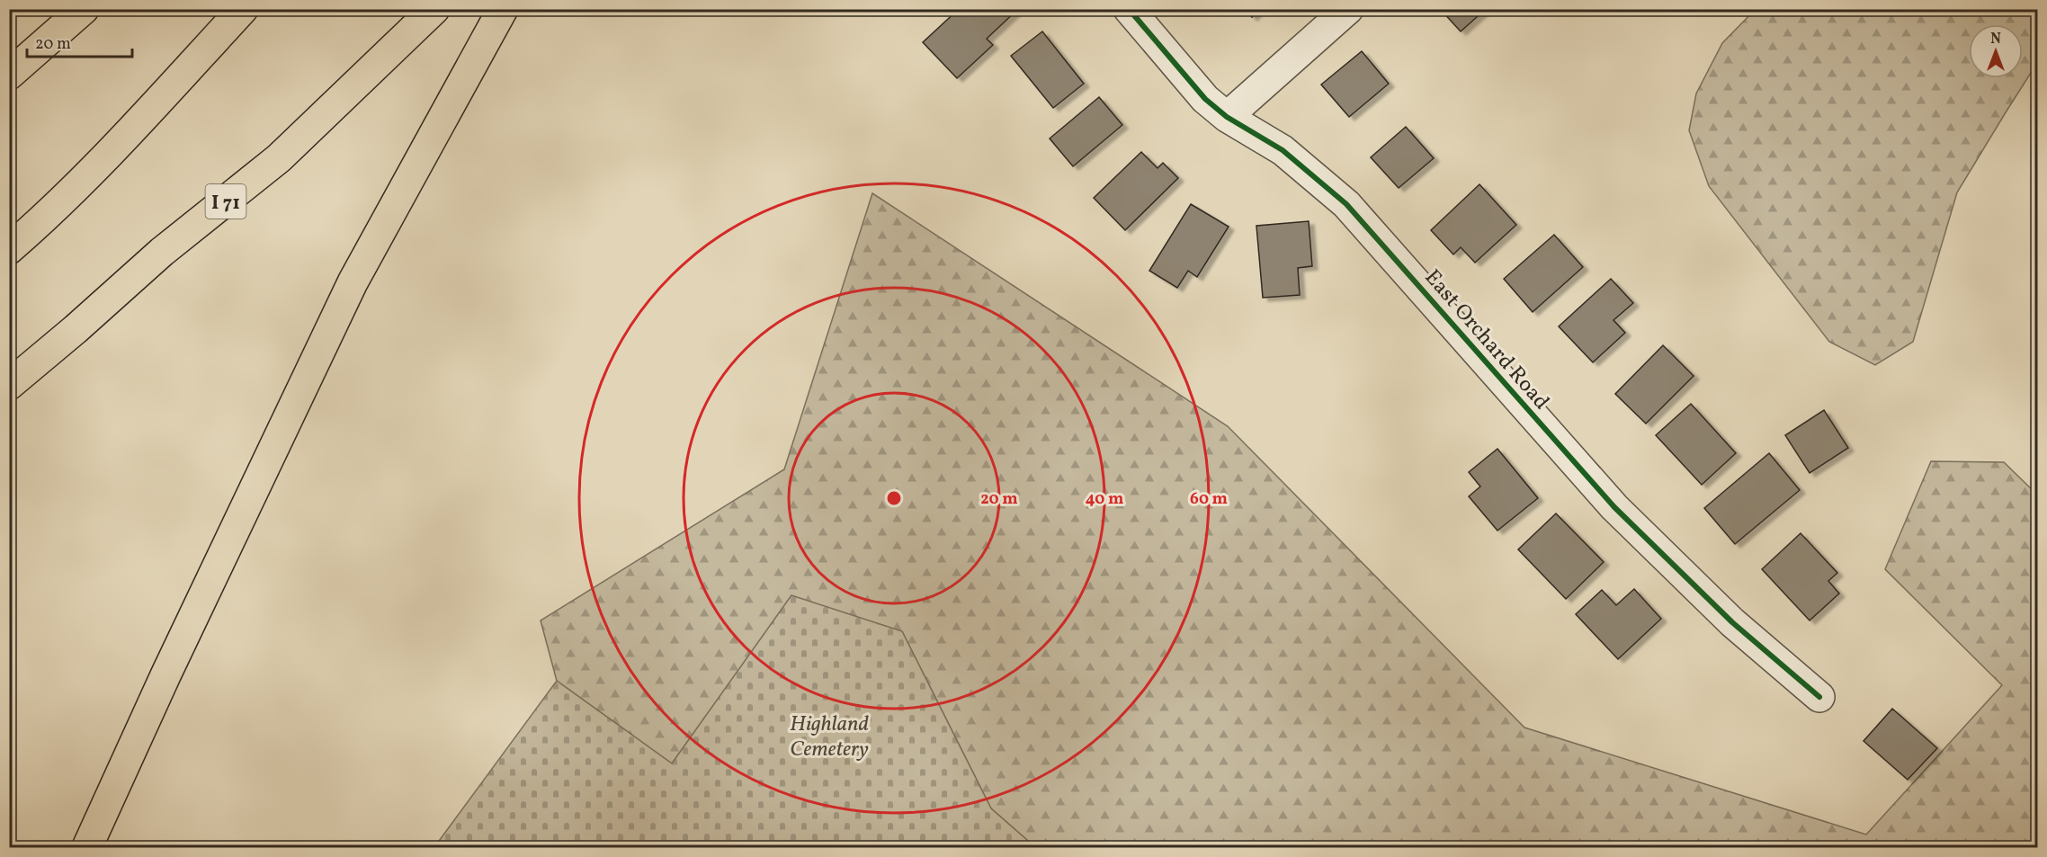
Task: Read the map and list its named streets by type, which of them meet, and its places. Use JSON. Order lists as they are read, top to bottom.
{
  "streets": {
    "highway": ["I 71"],
    "street": ["East Orchard Road"]
  },
  "parks": ["Highland Cemetery"],
  "scale_bar": "20 m",
  "north": "top",
  "rings": ["20 m", "40 m", "60 m"]
}
